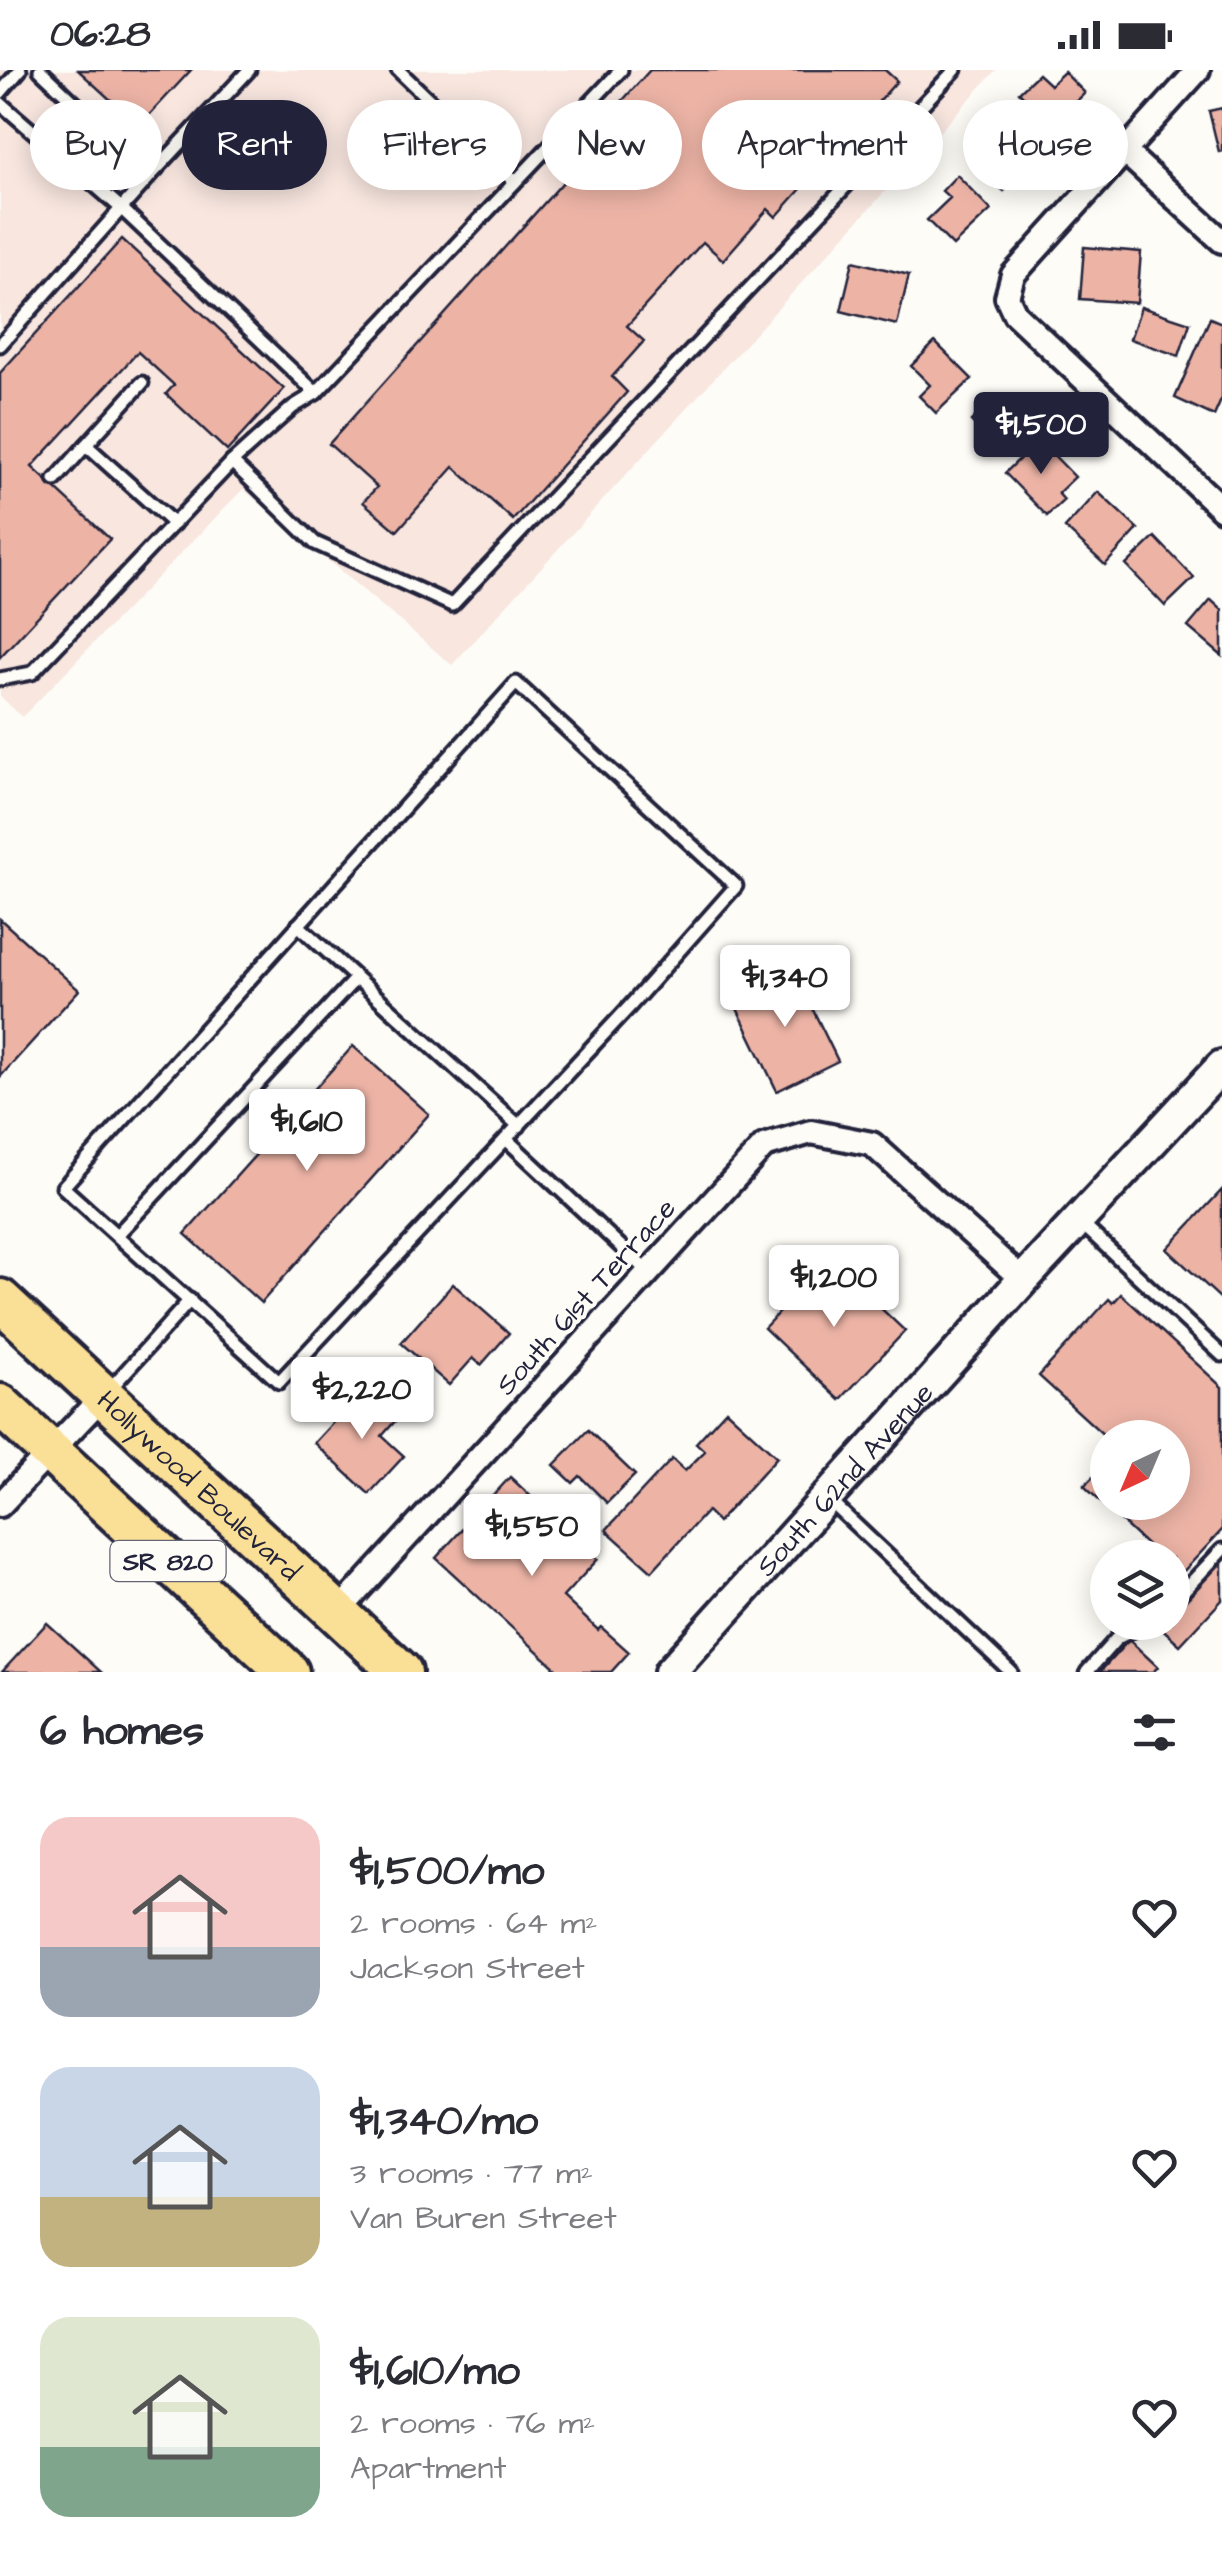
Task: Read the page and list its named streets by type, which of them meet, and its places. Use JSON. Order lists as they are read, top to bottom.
{
  "streets": {
    "highway": ["Hollywood Boulevard", "SR 820"],
    "street": ["South 61st Terrace", "South 62nd Avenue"]
  },
  "crossings": [
    ["South 61st Terrace", "South 62nd Avenue"],
    ["South 61st Terrace", "Hollywood Boulevard"]
  ],
  "north": "bottom left",
  "page": {
    "status": "06:28",
    "chip": [
      "Buy",
      "Rent",
      "Filters",
      "New",
      "Apartment",
      "House"
    ],
    "price": [
      "$1,500",
      "$1,340",
      "$1,610",
      "$1,200",
      "$2,220",
      "$1,550"
    ],
    "heading": "6 homes",
    "list": [
      {
        "name": "$1,500/mo",
        "note": "2 rooms · 64 m² · Jackson Street"
      },
      {
        "name": "$1,340/mo",
        "note": "3 rooms · 77 m² · Van Buren Street"
      },
      {
        "name": "$1,610/mo",
        "note": "2 rooms · 76 m² · Apartment"
      }
    ]
  }
}
